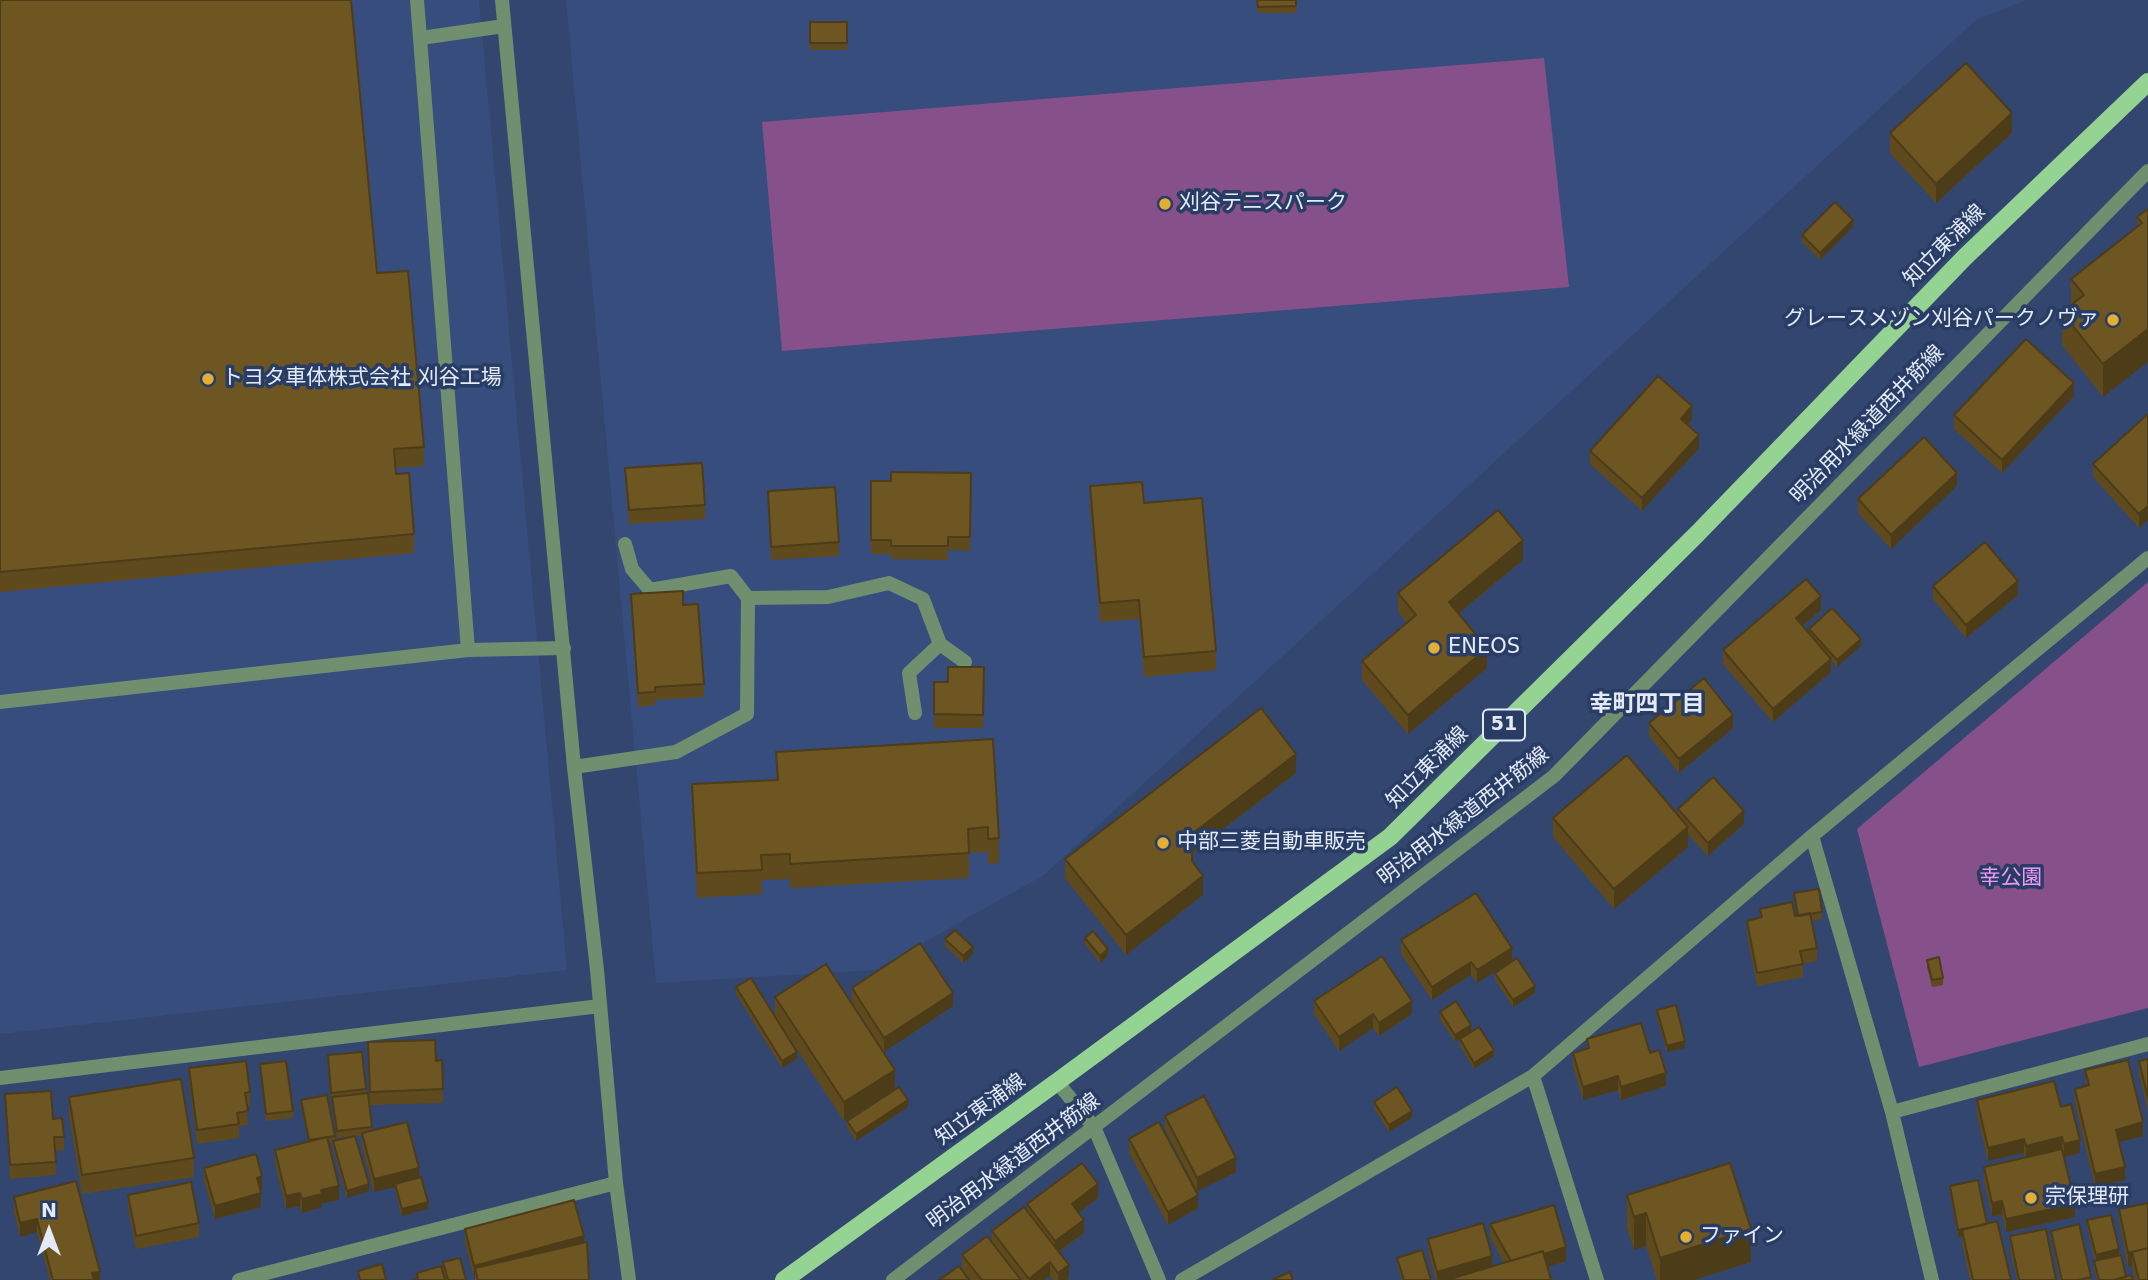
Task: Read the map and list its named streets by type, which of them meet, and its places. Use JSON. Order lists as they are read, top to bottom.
{
  "streets": {
    "main road": ["知立東浦線", "51"],
    "street": ["明治用水緑道西井筋線"]
  },
  "districts": ["幸町四丁目"],
  "parks": ["幸公園"],
  "places": [
    "刈谷テニスパーク",
    "グレースメゾン刈谷パークノヴァ",
    "トヨタ車体株式会社 刈谷工場",
    "ENEOS",
    "中部三菱自動車販売",
    "宗保理研",
    "ファイン"
  ],
  "north": "top"
}
